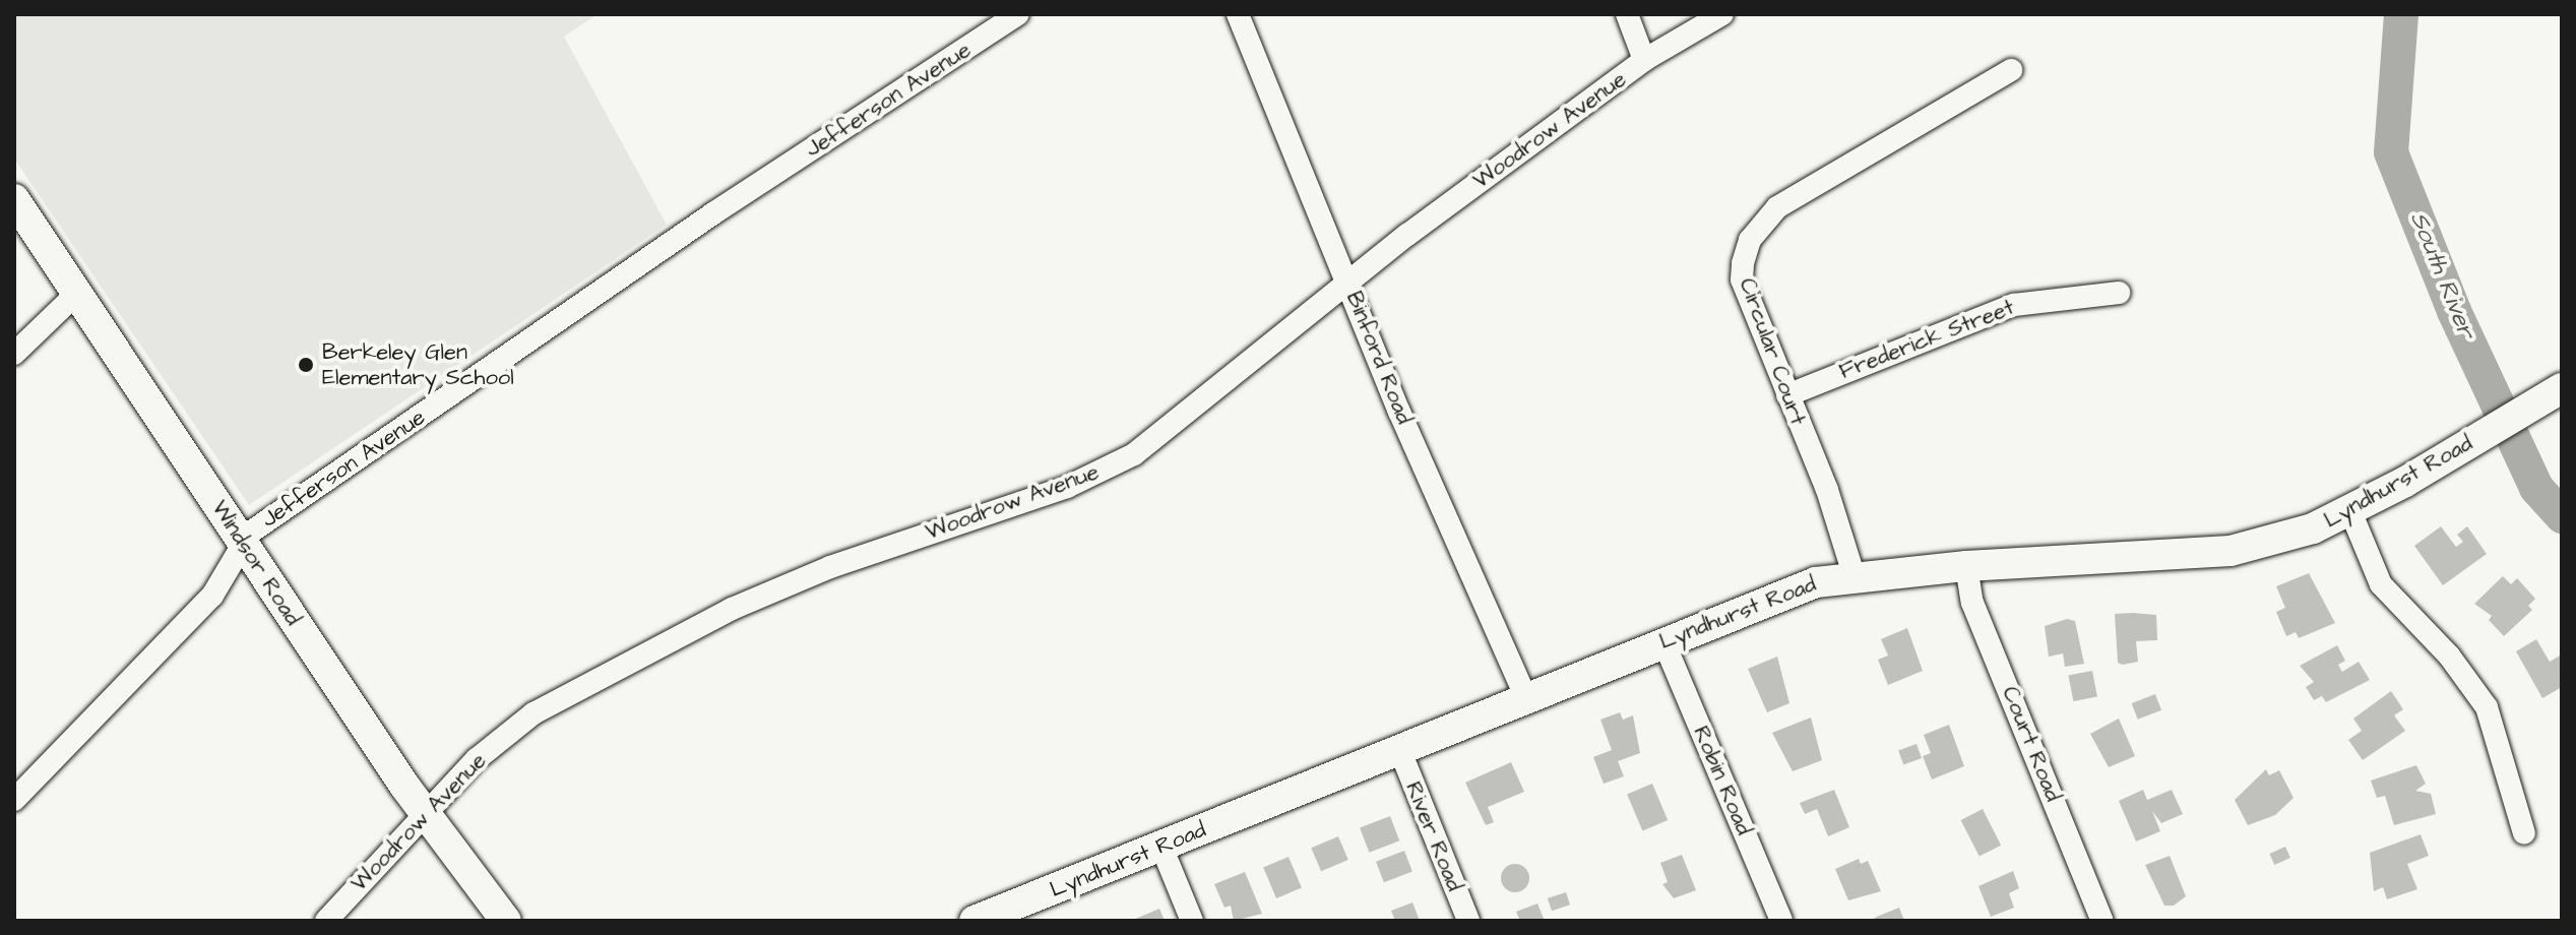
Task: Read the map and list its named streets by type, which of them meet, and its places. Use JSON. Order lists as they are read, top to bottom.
{
  "streets": {
    "main road": ["Lyndhurst Road", "Windsor Road"],
    "street": [
      "Jefferson Avenue",
      "Woodrow Avenue",
      "Frederick Street",
      "Circular Court",
      "Binford Road",
      "Court Road",
      "Robin Road",
      "River Road"
    ]
  },
  "crossings": [
    ["Jefferson Avenue", "Windsor Road"],
    ["Woodrow Avenue", "Binford Road"],
    ["Woodrow Avenue", "Windsor Road"],
    ["Frederick Street", "Circular Court"],
    ["Circular Court", "Lyndhurst Road"],
    ["Binford Road", "Lyndhurst Road"],
    ["Lyndhurst Road", "Court Road"],
    ["Lyndhurst Road", "Robin Road"],
    ["Lyndhurst Road", "River Road"]
  ],
  "water": ["South River"],
  "places": ["Berkeley Glen Elementary School"]
}
